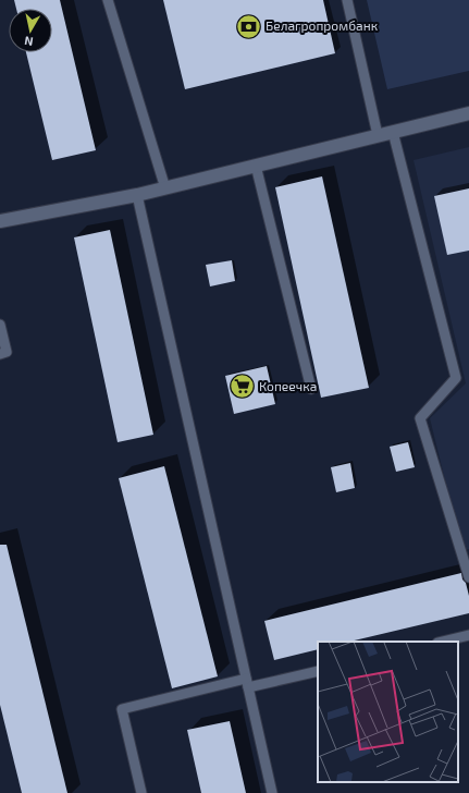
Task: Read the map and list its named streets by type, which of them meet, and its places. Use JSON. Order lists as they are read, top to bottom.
{
  "places": {
    "bank": ["Белагропромбанк"],
    "supermarket": ["Копеечка"]
  },
  "north": "bottom"
}
